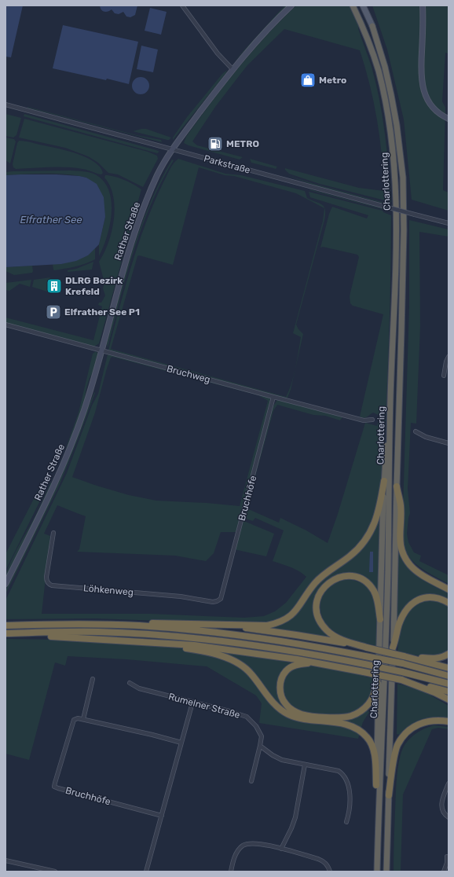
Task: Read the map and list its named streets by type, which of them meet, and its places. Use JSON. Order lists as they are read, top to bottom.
{
  "streets": {
    "highway": ["Charlottering"],
    "main road": ["Rather Straße"],
    "street": [
      "Parkstraße",
      "Bruchweg",
      "Bruchhöfe",
      "Löhkenweg",
      "Rumelner Straße"
    ]
  },
  "crossings": [
    ["Parkstraße", "Rather Straße"],
    ["Rather Straße", "Bruchweg"],
    ["Bruchweg", "Bruchhöfe"],
    ["Bruchhöfe", "Löhkenweg"]
  ],
  "water": ["Elfrather See"],
  "places": {
    "shop": ["Metro"],
    "fuel station": ["METRO"],
    "building": ["DLRG Bezirk Krefeld"],
    "parking": ["Elfrather See P1"]
  }
}
